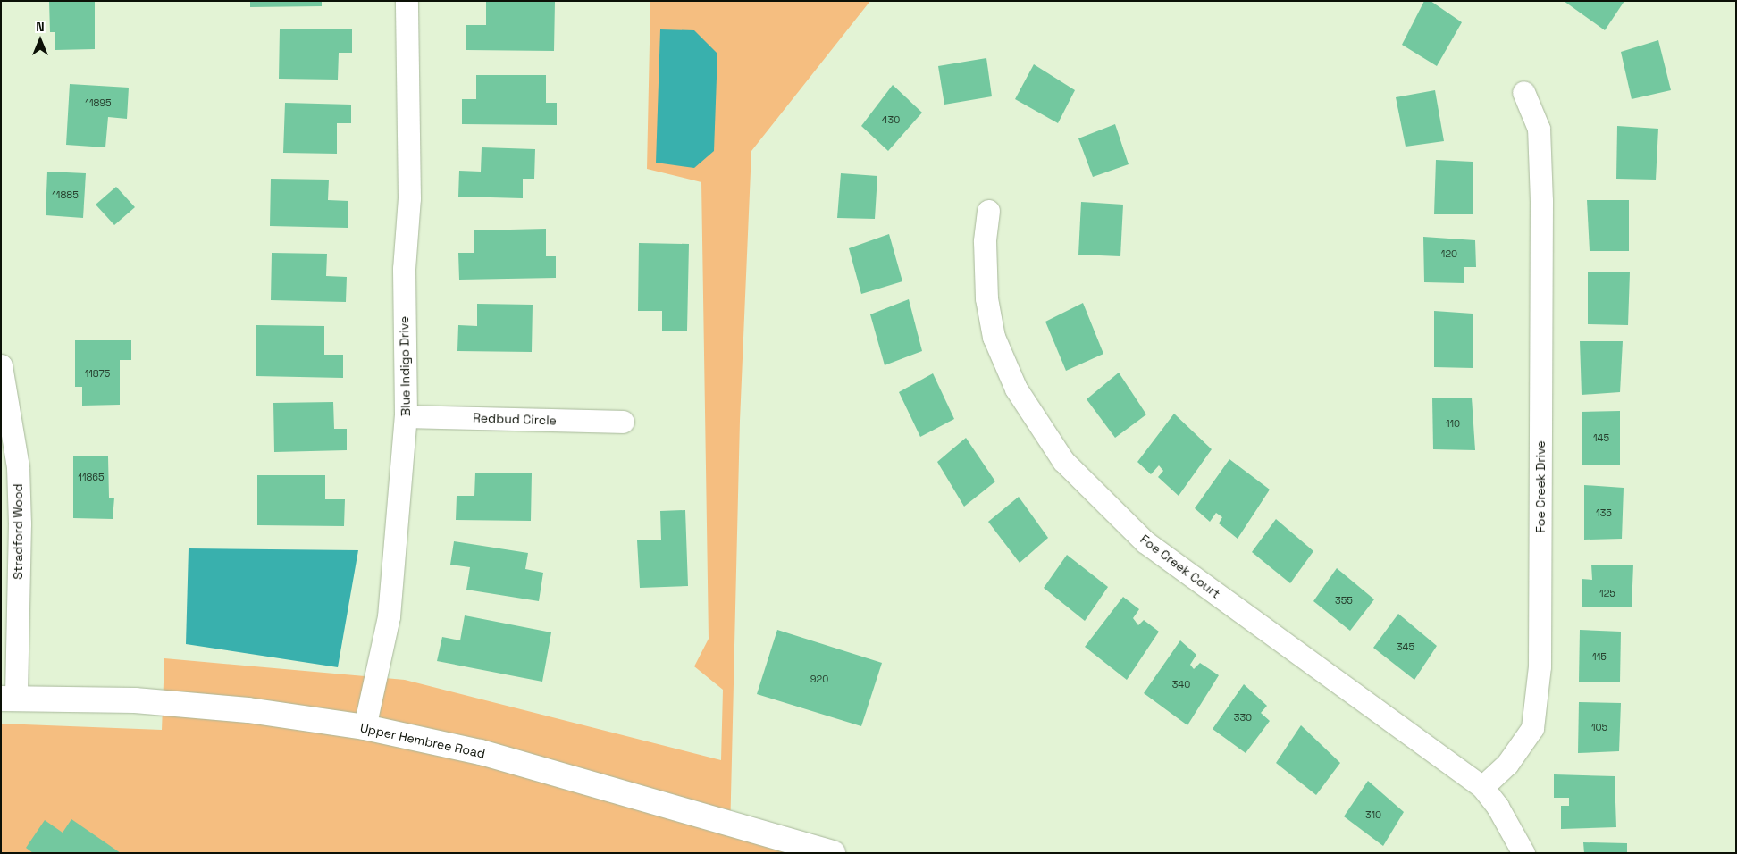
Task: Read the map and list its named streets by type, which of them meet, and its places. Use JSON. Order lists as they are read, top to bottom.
{
  "streets": {
    "street": [
      "Blue Indigo Drive",
      "Redbud Circle",
      "Foe Creek Drive",
      "Stradford Wood",
      "Foe Creek Court",
      "Upper Hembree Road"
    ]
  },
  "crossings": [
    ["Blue Indigo Drive", "Redbud Circle"],
    ["Blue Indigo Drive", "Upper Hembree Road"],
    ["Foe Creek Drive", "Foe Creek Court"],
    ["Stradford Wood", "Upper Hembree Road"]
  ],
  "house_numbers": [
    "11895",
    "430",
    "11885",
    "120",
    "11875",
    "110",
    "145",
    "11865",
    "135",
    "125",
    "355",
    "345",
    "115",
    "920",
    "340",
    "330",
    "105",
    "310"
  ],
  "north": "top"
}
